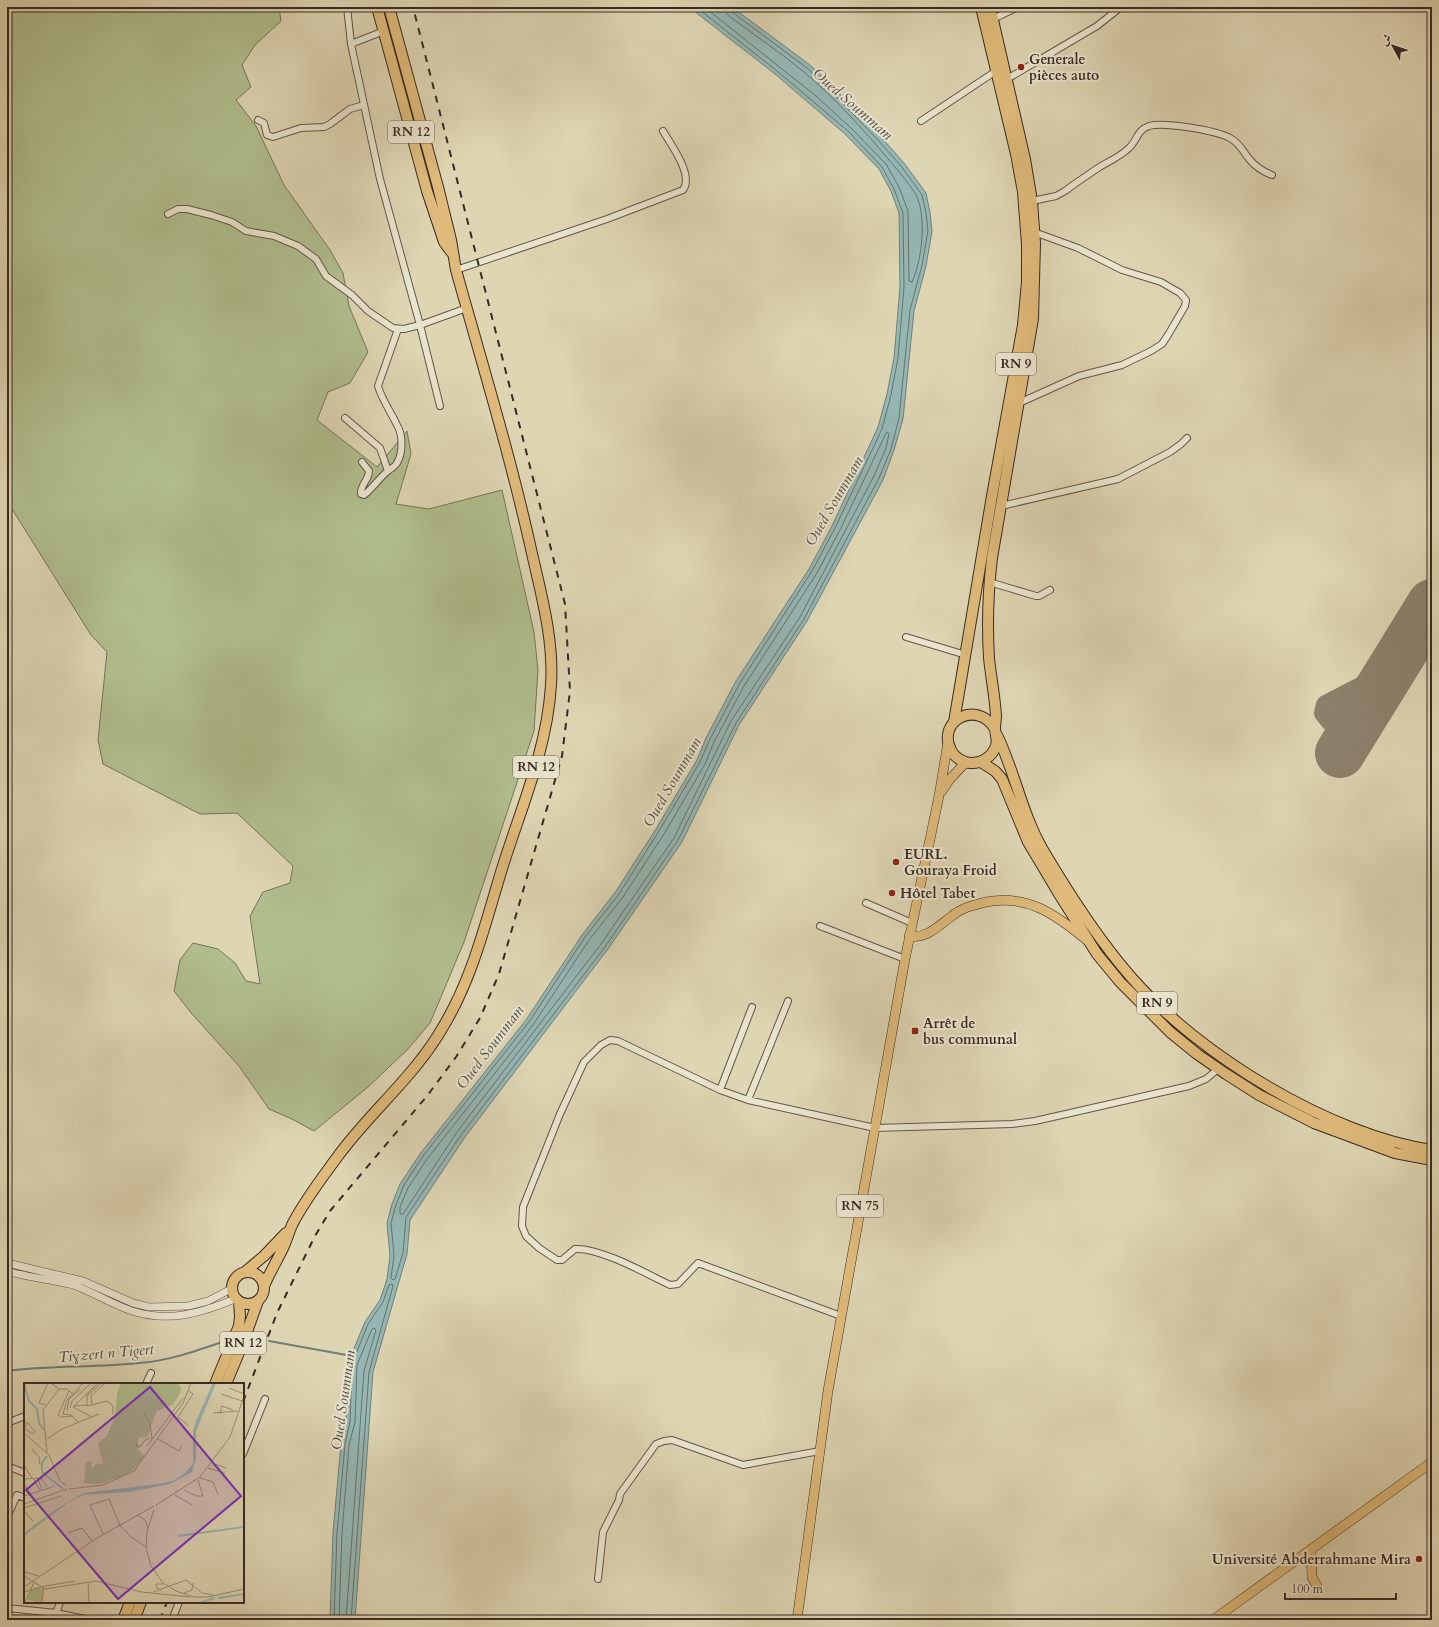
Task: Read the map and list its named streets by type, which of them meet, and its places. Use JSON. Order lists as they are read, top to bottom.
{
  "streets": {
    "highway": ["RN 12", "RN 9"],
    "main road": ["RN 75"]
  },
  "crossings": [
    ["RN 9", "RN 75"]
  ],
  "water": ["Oued Soummam", "Tiɣzert n Tigert"],
  "places": {
    "other": [
      "Generale pièces auto",
      "EURL. Gouraya Froid",
      "Hôtel Tabet",
      "Université Abderrahmane Mira"
    ],
    "transit": ["Arrêt de bus communal"]
  },
  "scale_bar": "100 m",
  "north": "top left"
}
